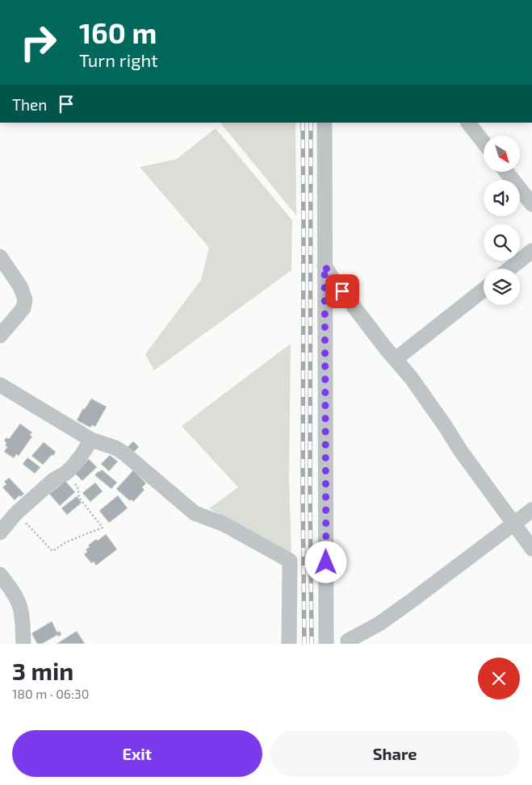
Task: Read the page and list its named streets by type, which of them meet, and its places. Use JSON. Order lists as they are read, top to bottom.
{
  "north": "bottom right",
  "page": {
    "turn": ["160 m", "Turn right"],
    "then": "Then",
    "heading": ["3 min", "180 m · 06:30"],
    "buttons": ["Exit", "Share"]
  }
}
